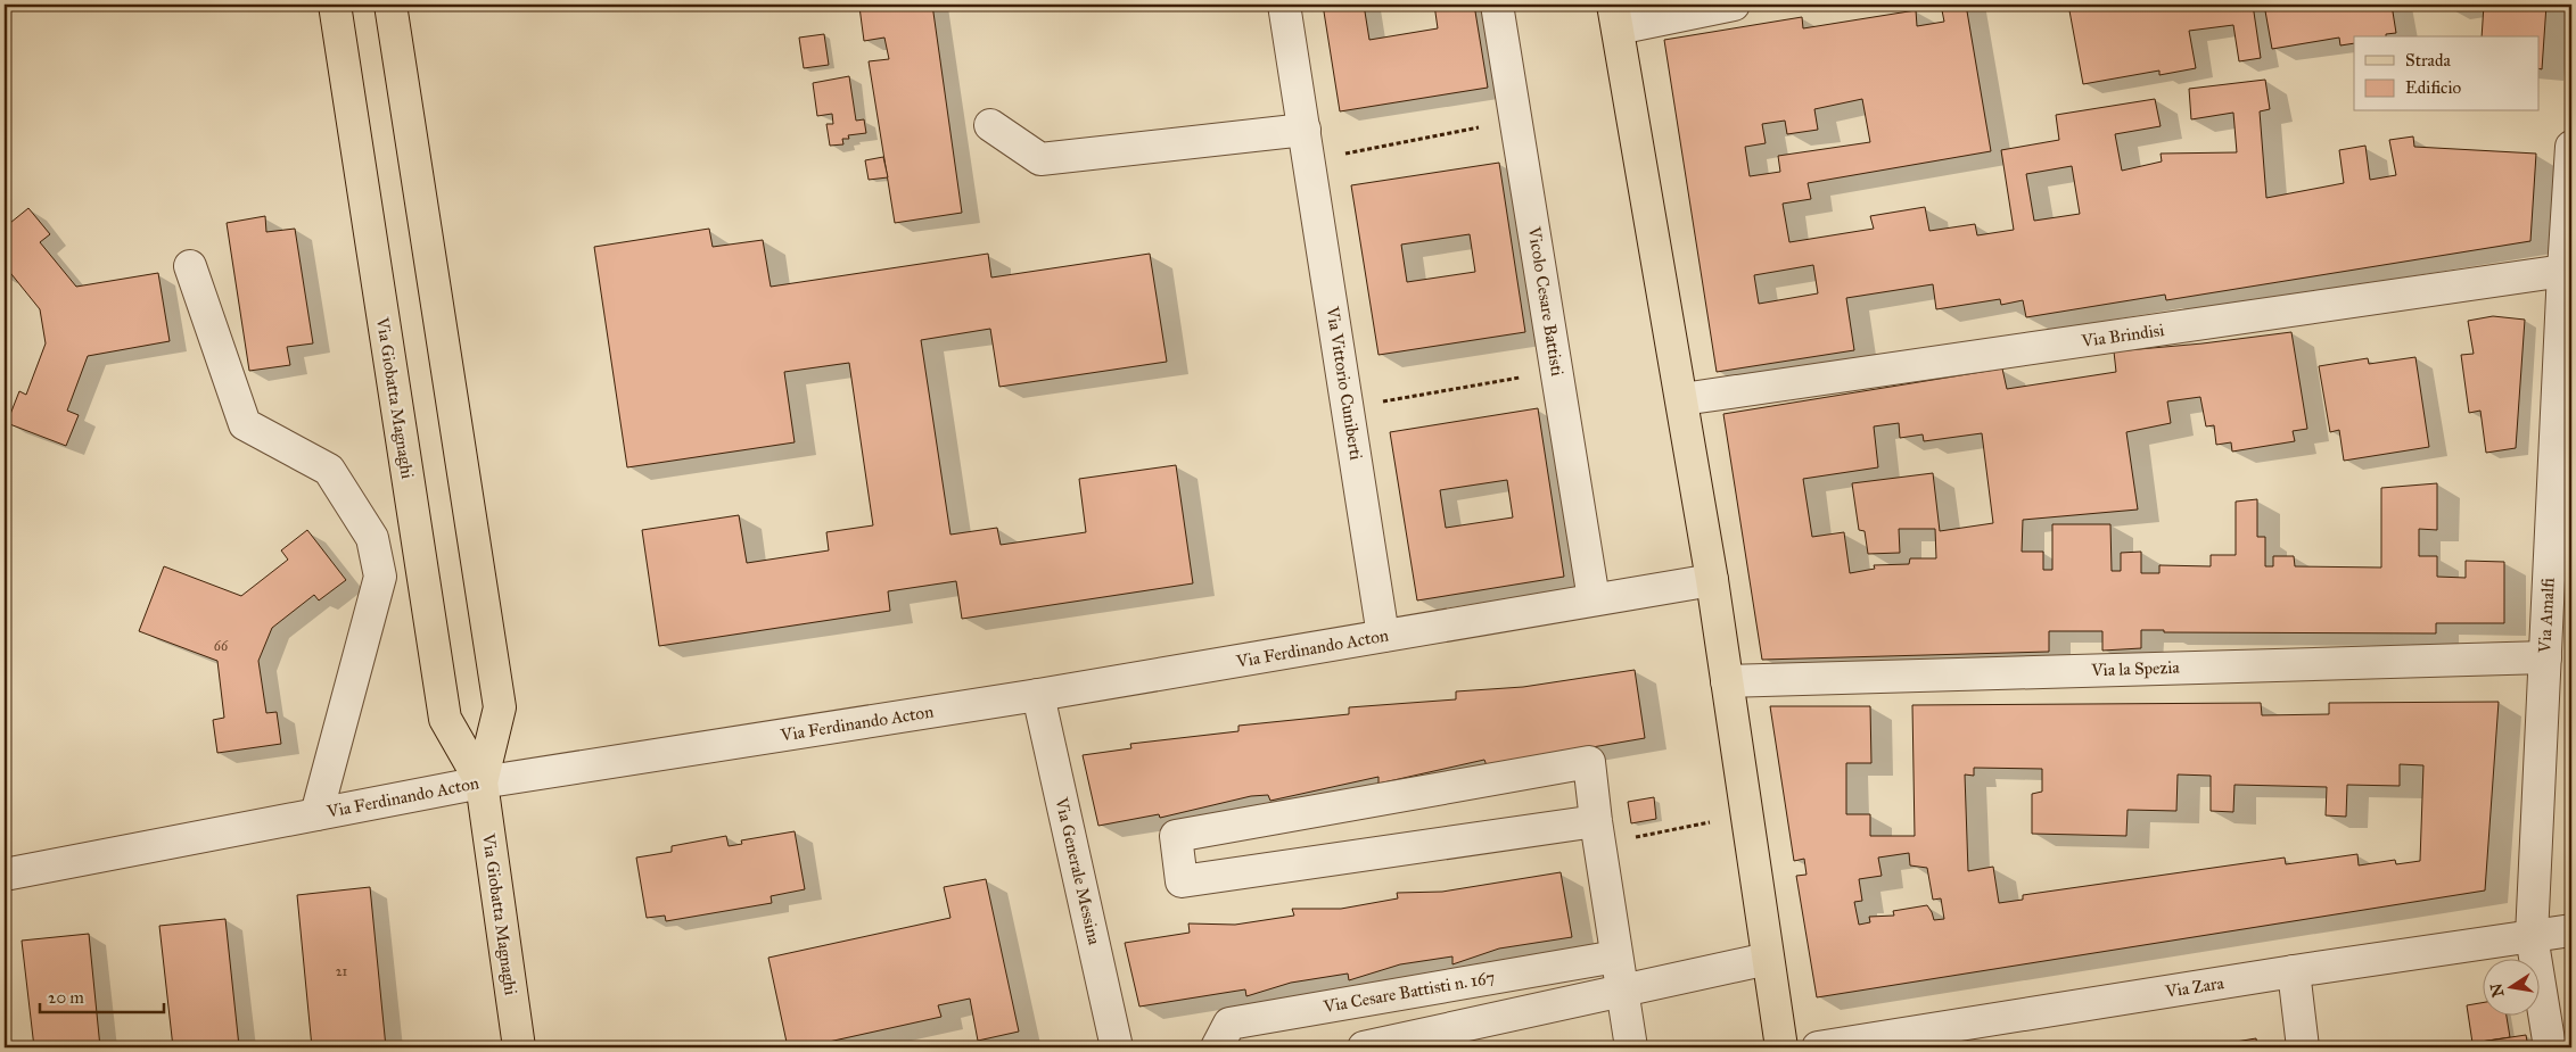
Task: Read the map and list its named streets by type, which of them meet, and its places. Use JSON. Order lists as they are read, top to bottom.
{
  "streets": {
    "main road": ["Via Giobatta Magnaghi"],
    "street": [
      "Vicolo Cesare Battisti",
      "Via Brindisi",
      "Via Vittorio Cuniberti",
      "Via Amalfi",
      "Via Ferdinando Acton",
      "Via la Spezia",
      "Via Generale Messina",
      "Via Zara",
      "Via Cesare Battisti n. 167"
    ]
  },
  "crossings": [
    ["Vicolo Cesare Battisti", "Via Ferdinando Acton"],
    ["Via Brindisi", "Via Amalfi"],
    ["Via Vittorio Cuniberti", "Via Ferdinando Acton"],
    ["Via Giobatta Magnaghi", "Via Ferdinando Acton"],
    ["Via Amalfi", "Via la Spezia"],
    ["Via Amalfi", "Via Zara"],
    ["Via Ferdinando Acton", "Via Generale Messina"]
  ],
  "house_numbers": ["66", "21"],
  "legend": ["Strada", "Edificio"],
  "scale_bar": "20 m",
  "north": "left"
}
